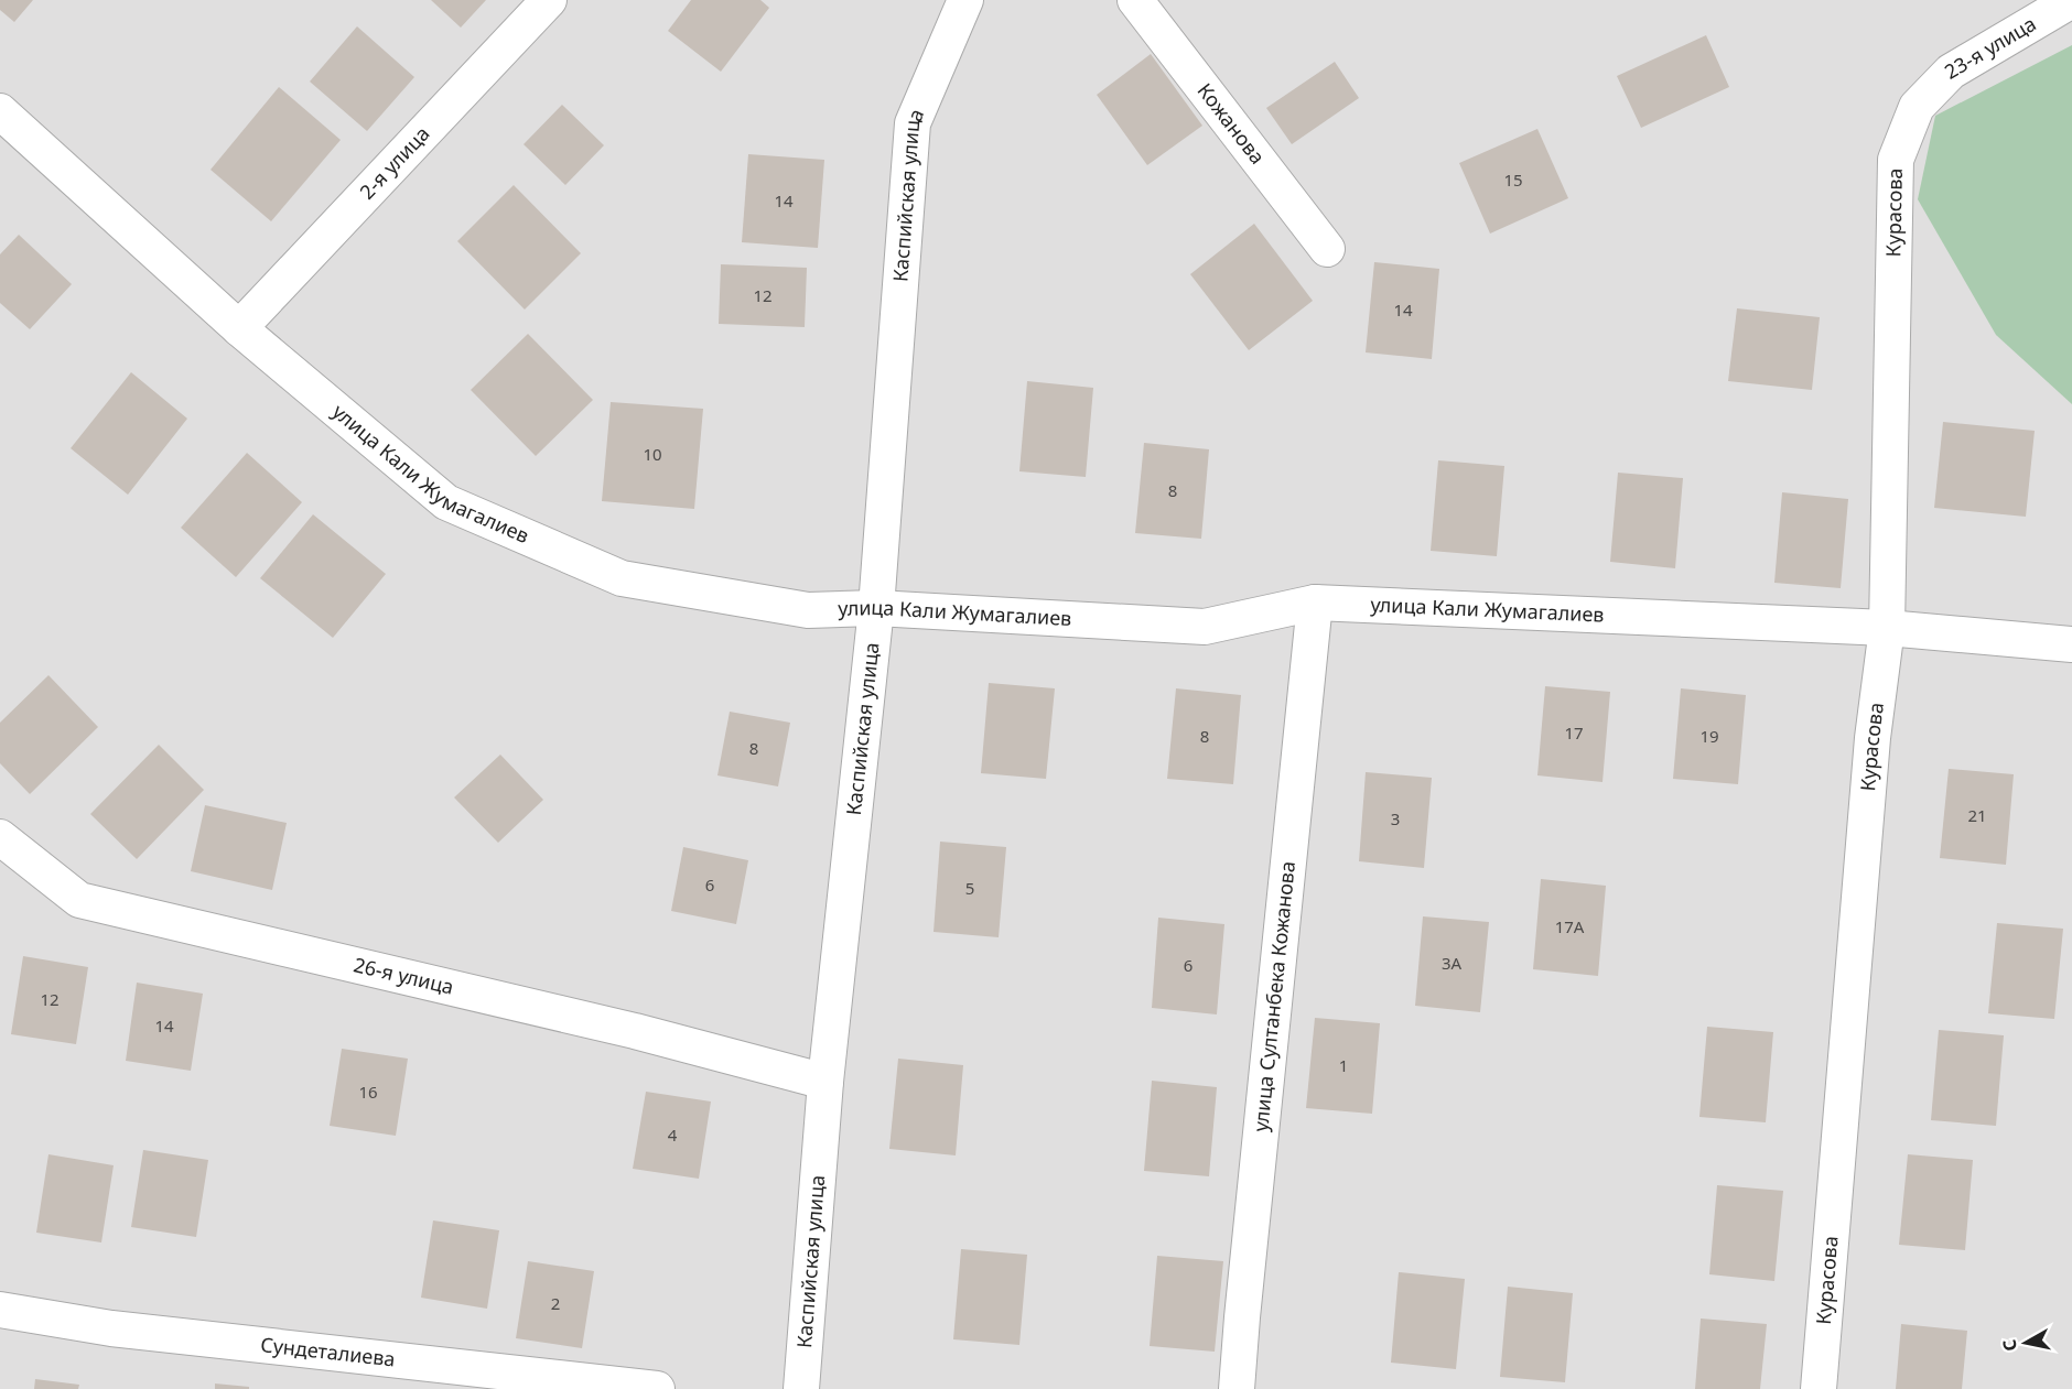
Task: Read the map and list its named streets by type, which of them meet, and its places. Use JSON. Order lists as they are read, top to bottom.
{
  "streets": {
    "street": [
      "23-я улица",
      "Кожанова",
      "2-я улица",
      "Каспийская улица",
      "Курасова",
      "улица Кали Жумагалиев",
      "26-я улица",
      "улица Султанбека Кожанова",
      "Сундеталиева"
    ]
  },
  "crossings": [
    ["23-я улица", "Курасова"],
    ["2-я улица", "улица Кали Жумагалиев"],
    ["Каспийская улица", "улица Кали Жумагалиев"],
    ["Каспийская улица", "26-я улица"],
    ["Курасова", "улица Кали Жумагалиев"],
    ["улица Кали Жумагалиев", "улица Султанбека Кожанова"]
  ],
  "house_numbers": [
    "15",
    "14",
    "12",
    "14",
    "10",
    "8",
    "17",
    "8",
    "19",
    "8",
    "21",
    "3",
    "6",
    "5",
    "17А",
    "3А",
    "6",
    "12",
    "14",
    "1",
    "16",
    "4",
    "2"
  ],
  "north": "left"
}
